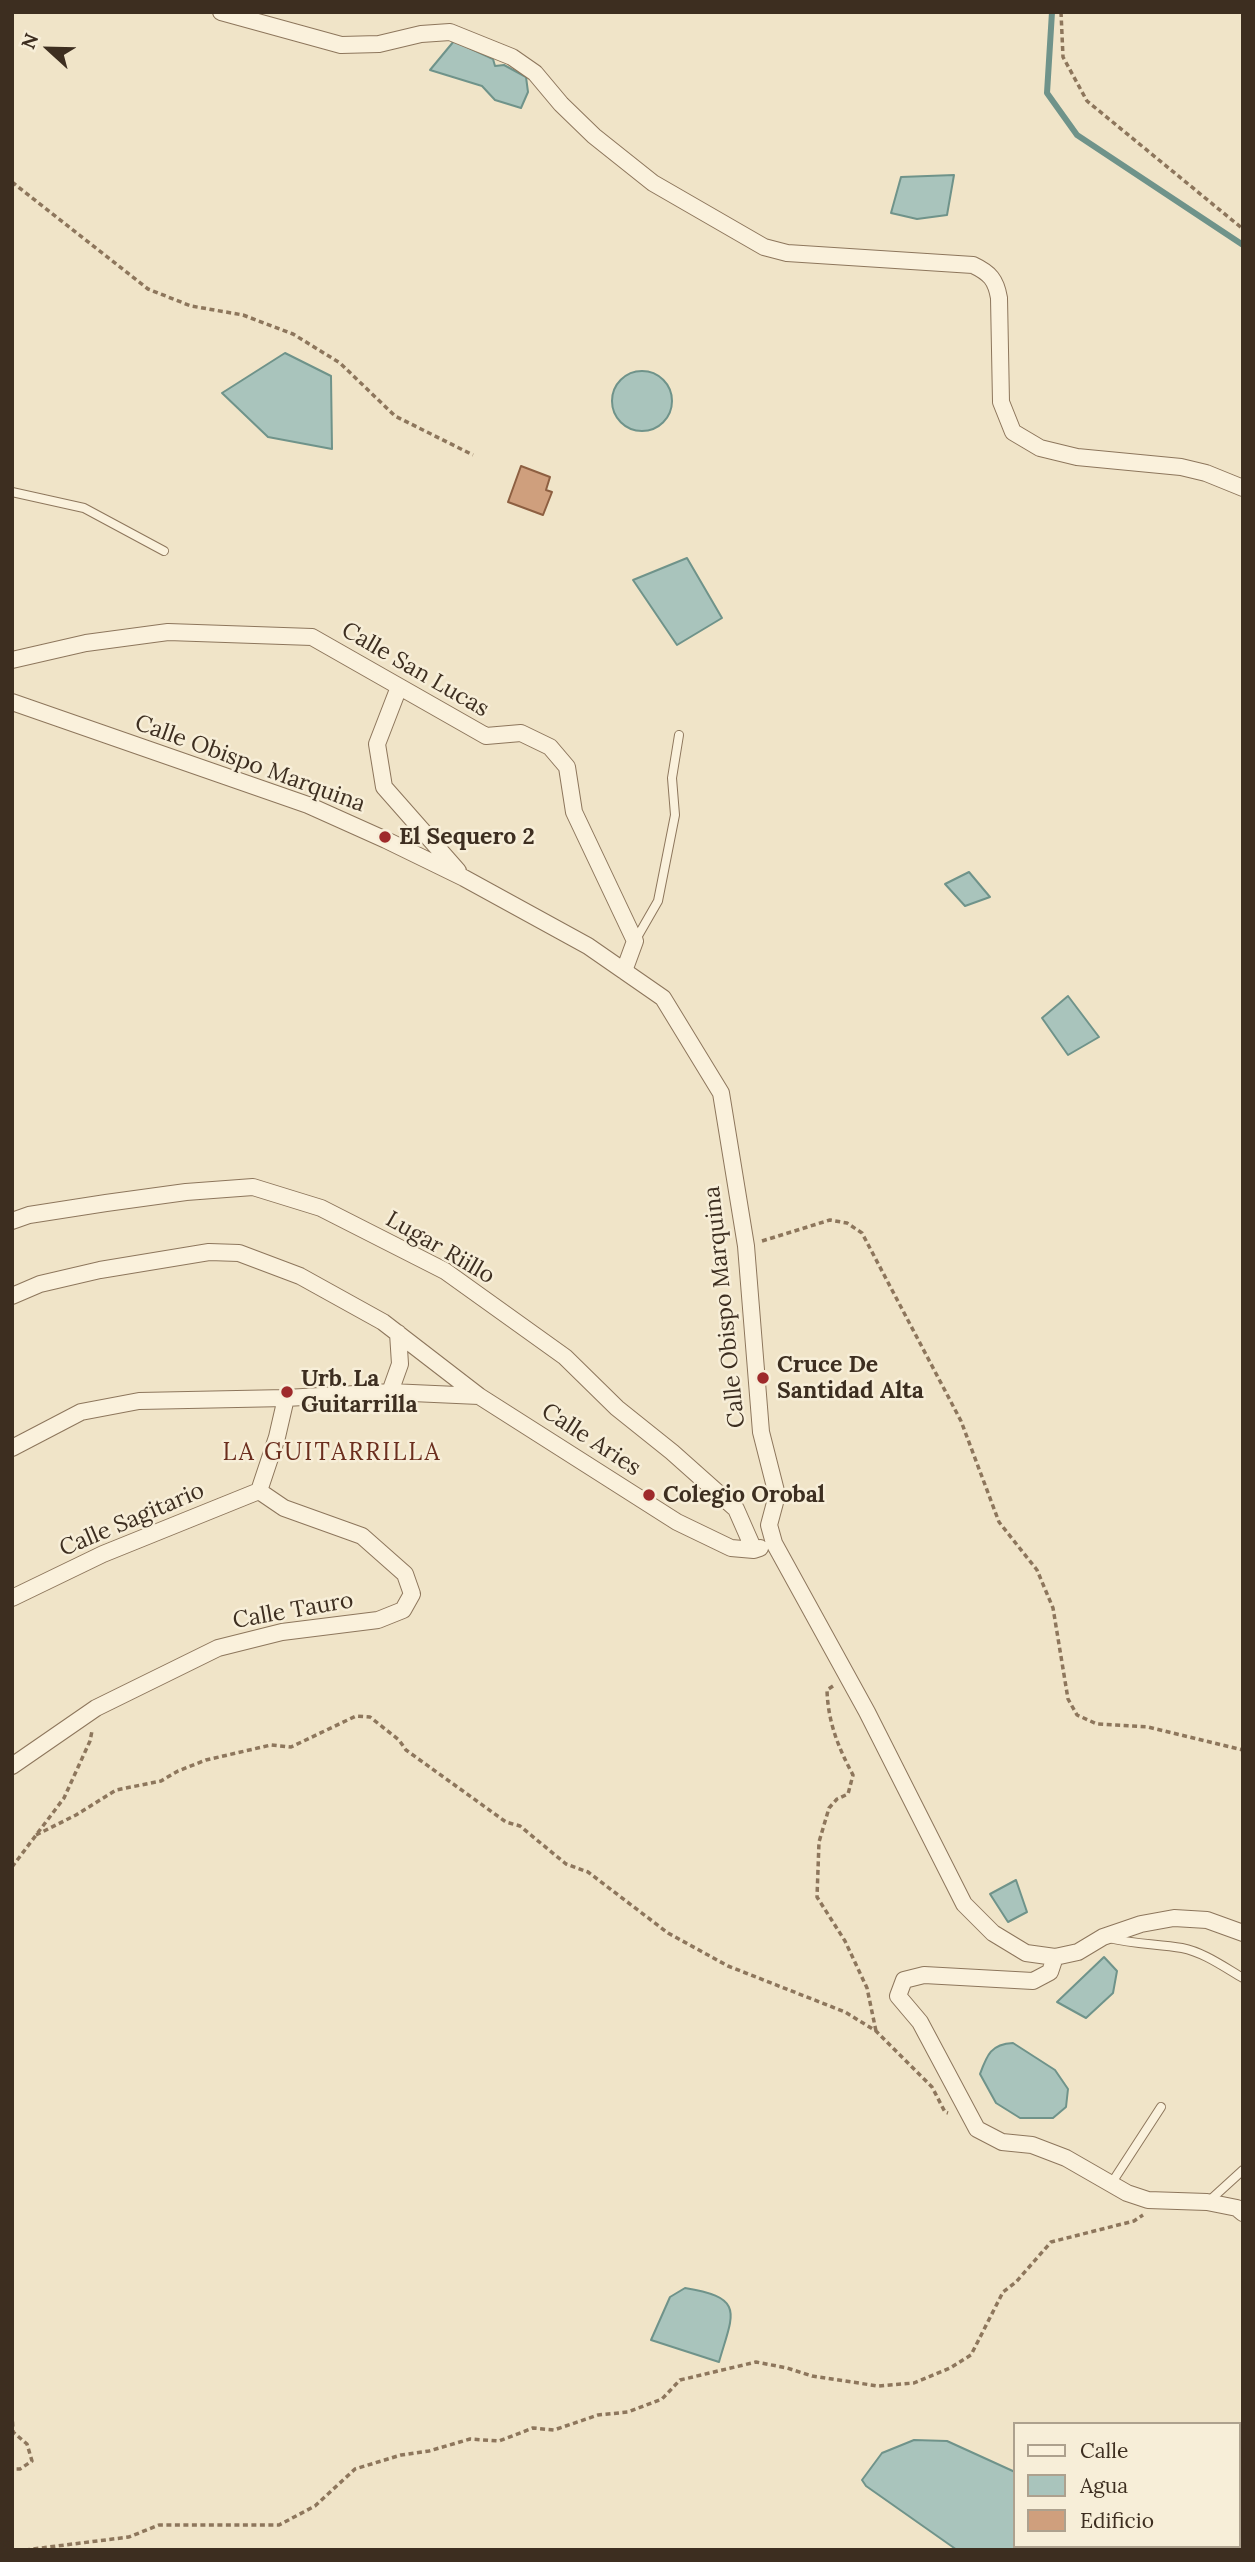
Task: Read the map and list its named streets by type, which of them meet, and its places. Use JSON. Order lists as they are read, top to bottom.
{
  "streets": {
    "street": [
      "Calle San Lucas",
      "Calle Obispo Marquina",
      "Lugar Riillo",
      "Calle Aries",
      "Calle Sagitario",
      "Calle Tauro"
    ]
  },
  "crossings": [
    ["Lugar Riillo", "Calle Aries"],
    ["Calle Sagitario", "Calle Tauro"]
  ],
  "districts": ["LA GUITARRILLA"],
  "places": [
    "El Sequero 2",
    "Cruce De Santidad Alta",
    "Urb. La Guitarrilla",
    "Colegio Orobal"
  ],
  "legend": ["Calle", "Agua", "Edificio"],
  "north": "left"
}
